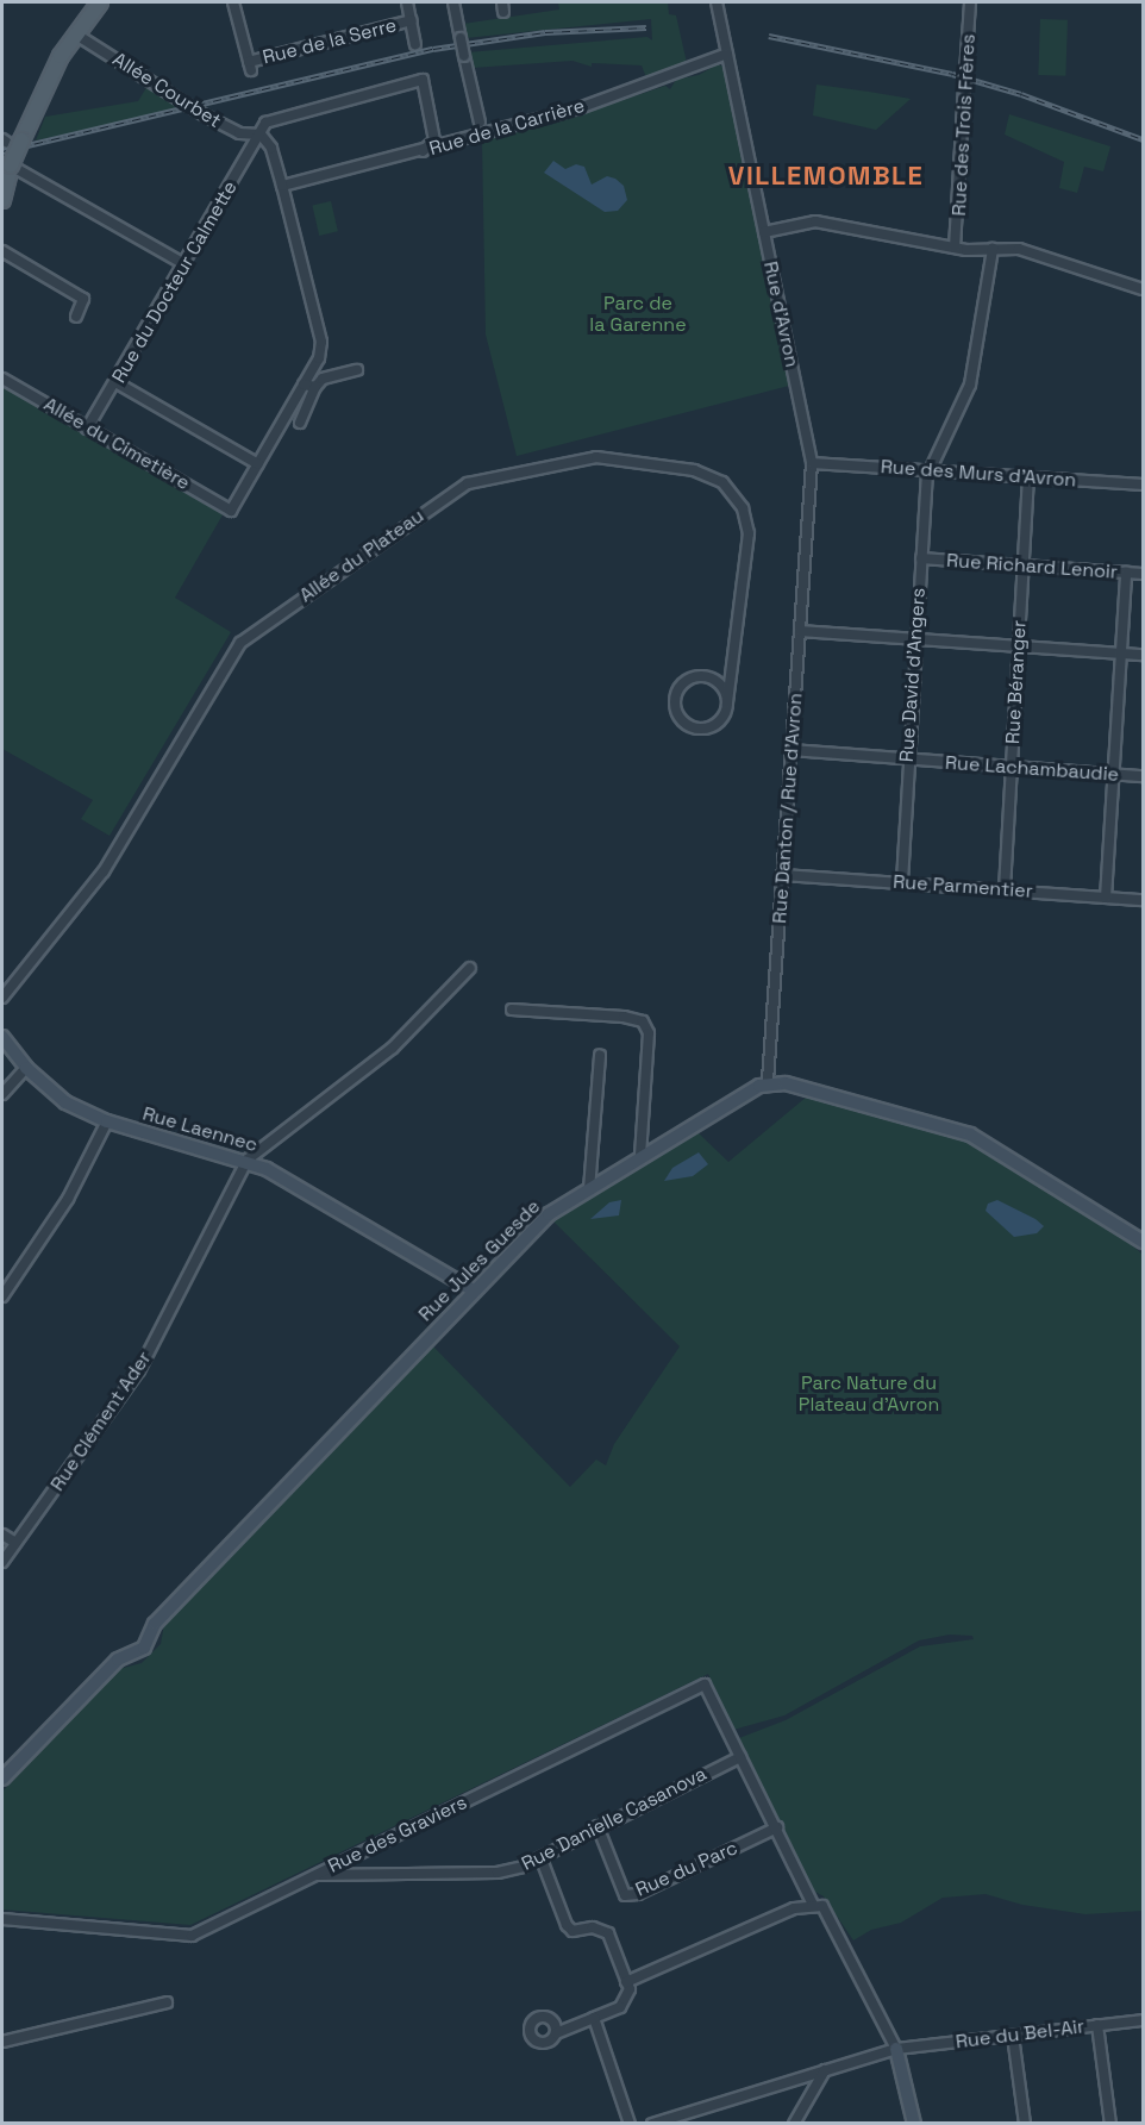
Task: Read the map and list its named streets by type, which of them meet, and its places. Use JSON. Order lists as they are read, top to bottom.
{
  "streets": {
    "street": [
      "Rue de la Serre",
      "Allée Courbet",
      "Rue des Trois Frères",
      "Rue de la Carrière",
      "Rue du Docteur Calmette",
      "Rue d'Avron",
      "Allée du Cimetière",
      "Rue des Murs d'Avron",
      "Allée du Plateau",
      "Rue Richard Lenoir",
      "Rue David d'Angers",
      "Rue Béranger",
      "Rue Lachambaudie",
      "Rue Danton / Rue d'Avron",
      "Rue Parmentier",
      "Rue Laennec",
      "Rue Jules Guesde",
      "Rue Clément Ader",
      "Rue Danielle Casanova",
      "Rue des Graviers",
      "Rue du Parc",
      "Rue du Bel-Air"
    ]
  },
  "crossings": [
    ["Allée Courbet", "Rue du Docteur Calmette"],
    ["Rue de la Carrière", "Rue d'Avron"],
    ["Rue du Docteur Calmette", "Allée du Cimetière"],
    ["Rue d'Avron", "Rue des Murs d'Avron"],
    ["Rue d'Avron", "Rue Danton / Rue d'Avron"],
    ["Rue des Murs d'Avron", "Rue David d'Angers"],
    ["Rue des Murs d'Avron", "Rue Béranger"],
    ["Rue Richard Lenoir", "Rue David d'Angers"],
    ["Rue Richard Lenoir", "Rue Béranger"],
    ["Rue David d'Angers", "Rue Lachambaudie"],
    ["Rue David d'Angers", "Rue Parmentier"],
    ["Rue Béranger", "Rue Lachambaudie"],
    ["Rue Béranger", "Rue Parmentier"],
    ["Rue Lachambaudie", "Rue Danton / Rue d'Avron"],
    ["Rue Danton / Rue d'Avron", "Rue Parmentier"],
    ["Rue Danton / Rue d'Avron", "Rue Jules Guesde"],
    ["Rue Laennec", "Rue Jules Guesde"],
    ["Rue Laennec", "Rue Clément Ader"],
    ["Rue Danielle Casanova", "Rue des Graviers"],
    ["Rue Danielle Casanova", "Rue du Parc"]
  ],
  "districts": ["VILLEMOMBLE"],
  "parks": ["Parc de la Garenne", "Parc Nature du Plateau d'Avron"]
}
